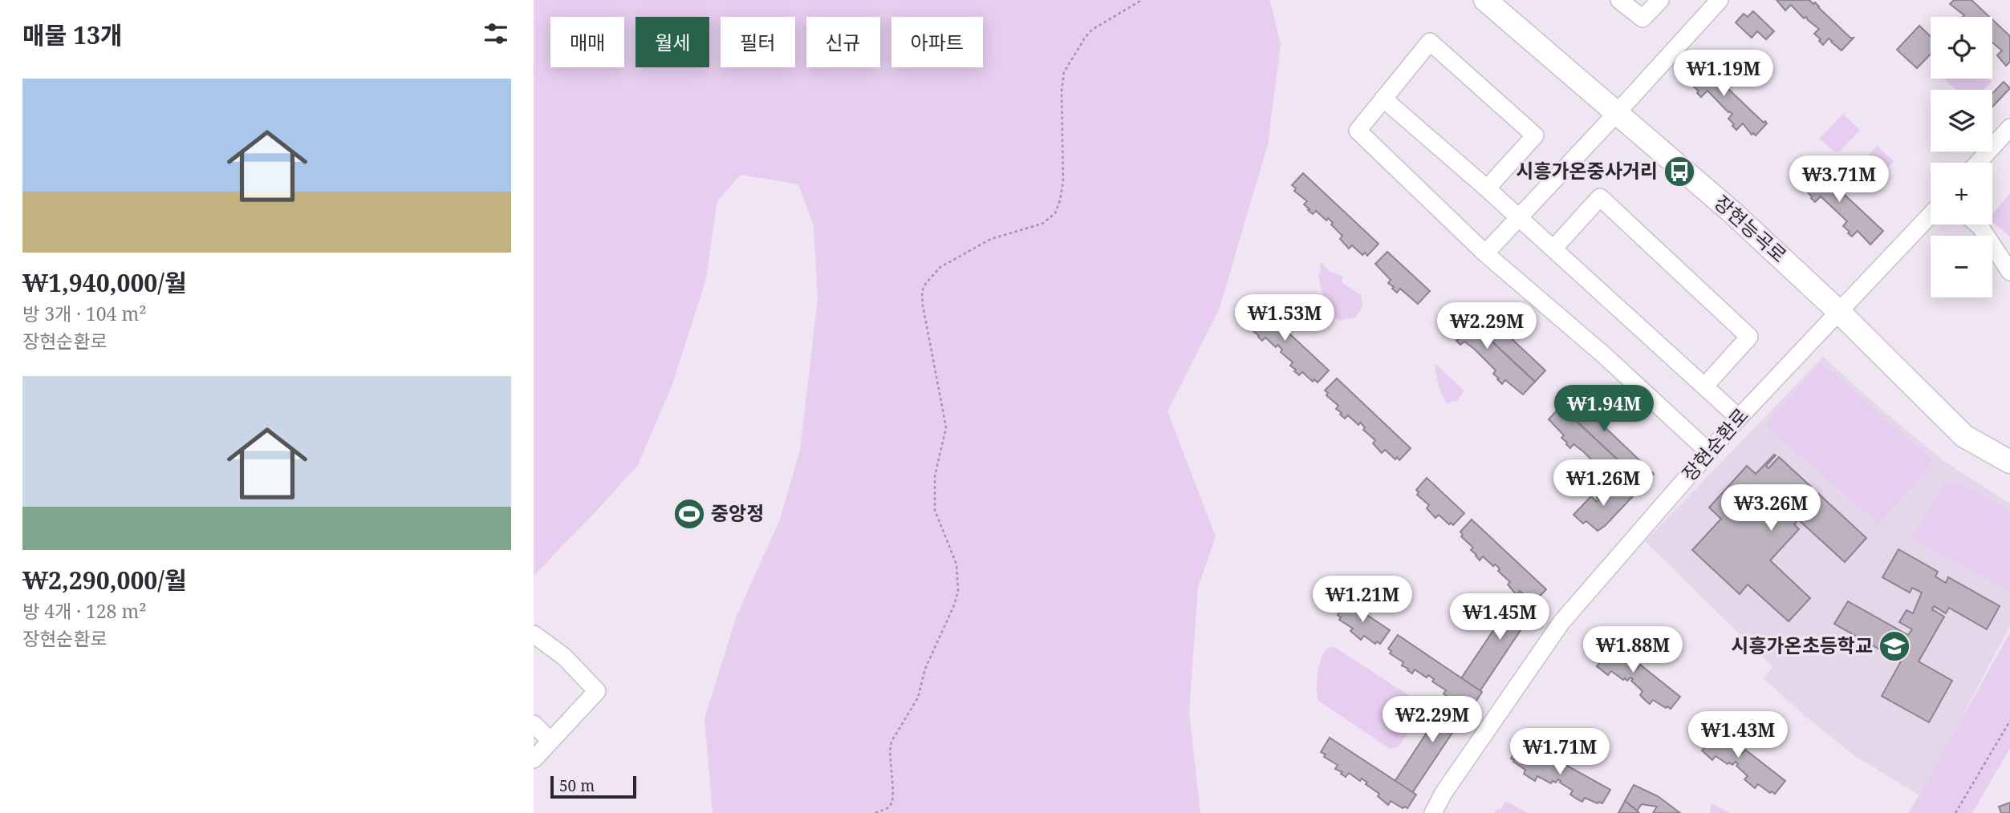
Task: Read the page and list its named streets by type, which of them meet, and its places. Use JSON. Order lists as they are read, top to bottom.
{
  "streets": {
    "main road": ["장현능곡로"],
    "street": ["장현순환로"]
  },
  "crossings": [
    ["장현능곡로", "장현순환로"]
  ],
  "places": {
    "bus stop": ["시흥가온중사거리"],
    "sports": ["중앙정"],
    "school or university": ["시흥가온초등학교"]
  },
  "scale_bar": "50 m",
  "page": {
    "heading": "매물 13개",
    "map_buttons": ["+", "−"],
    "chip": [
      "매매",
      "월세",
      "필터",
      "신규",
      "아파트"
    ],
    "price": [
      "₩1.19M",
      "₩3.71M",
      "₩1.53M",
      "₩2.29M",
      "₩1.94M",
      "₩1.26M",
      "₩3.26M",
      "₩1.21M",
      "₩1.45M",
      "₩1.88M",
      "₩2.29M",
      "₩1.43M",
      "₩1.71M"
    ],
    "list": [
      {
        "name": "₩1,940,000/월",
        "note": "방 3개 · 104 m² · 장현순환로"
      },
      {
        "name": "₩2,290,000/월",
        "note": "방 4개 · 128 m² · 장현순환로"
      }
    ],
    "scale": "50 m"
  }
}
